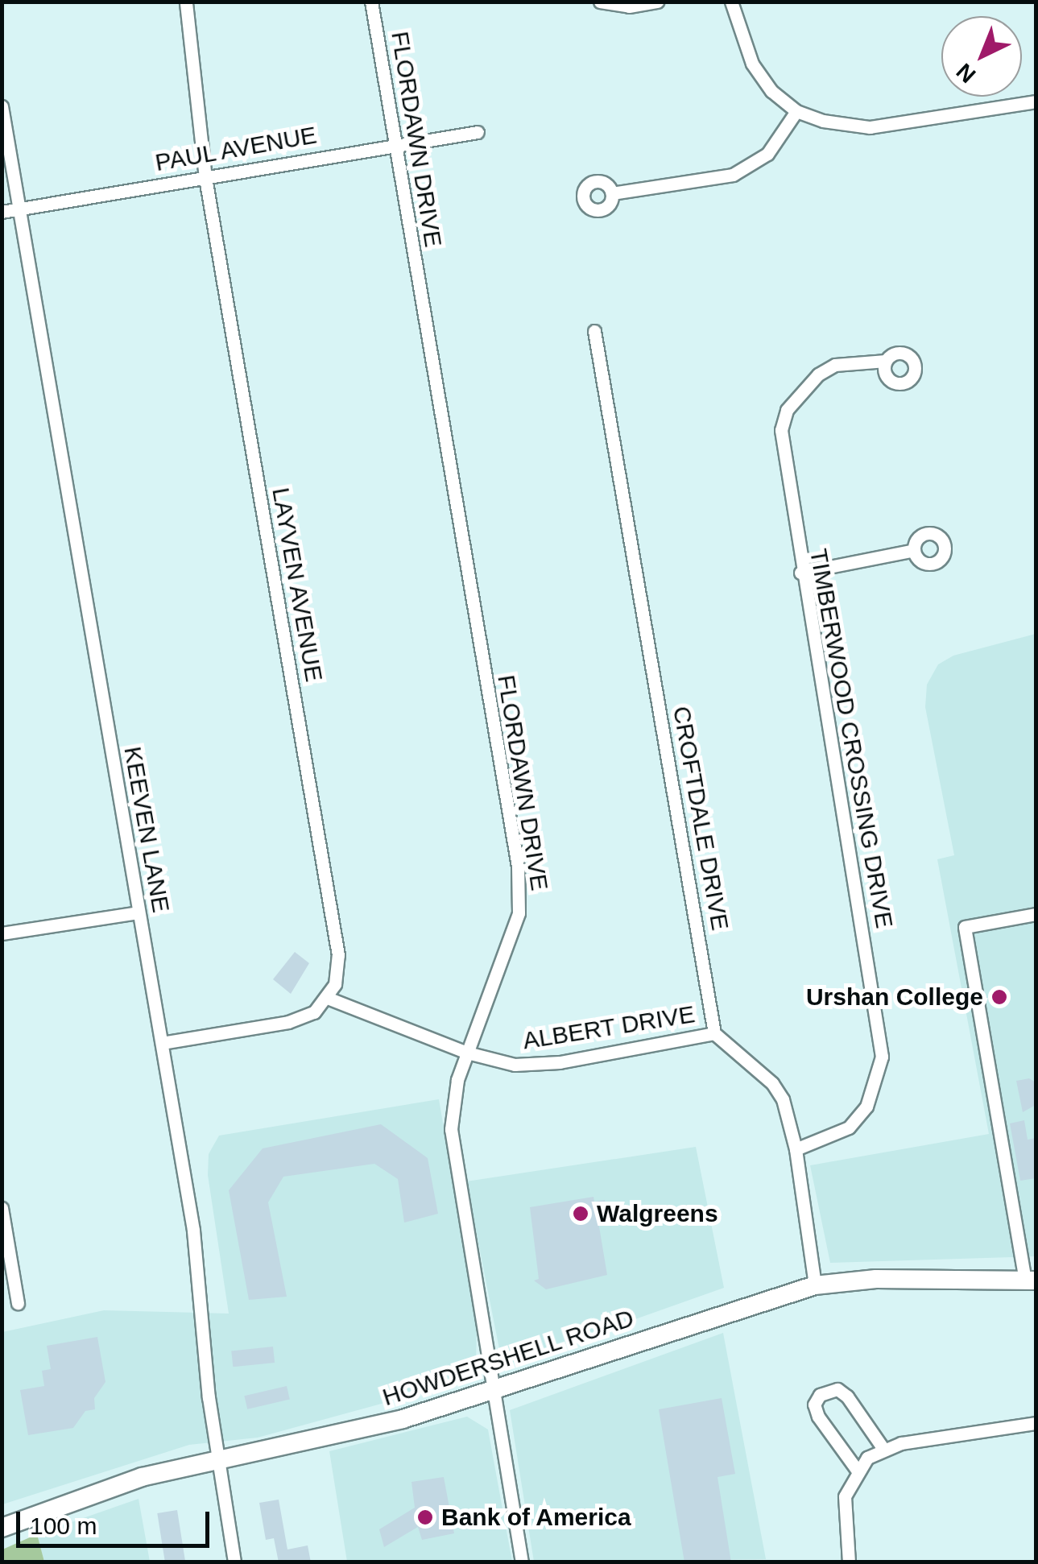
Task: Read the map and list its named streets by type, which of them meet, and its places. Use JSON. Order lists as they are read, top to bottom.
{
  "streets": {
    "main road": ["HOWDERSHELL ROAD"],
    "street": [
      "FLORDAWN DRIVE",
      "PAUL AVENUE",
      "LAYVEN AVENUE",
      "TIMBERWOOD CROSSING DRIVE",
      "CROFTDALE DRIVE",
      "KEEVEN LANE",
      "ALBERT DRIVE"
    ]
  },
  "crossings": [
    ["FLORDAWN DRIVE", "PAUL AVENUE"],
    ["FLORDAWN DRIVE", "ALBERT DRIVE"],
    ["FLORDAWN DRIVE", "HOWDERSHELL ROAD"],
    ["PAUL AVENUE", "LAYVEN AVENUE"],
    ["PAUL AVENUE", "KEEVEN LANE"],
    ["LAYVEN AVENUE", "ALBERT DRIVE"],
    ["CROFTDALE DRIVE", "ALBERT DRIVE"],
    ["KEEVEN LANE", "HOWDERSHELL ROAD"]
  ],
  "places": ["Urshan College", "Walgreens", "Bank of America"],
  "scale_bar": "100 m",
  "north": "bottom left"
}
